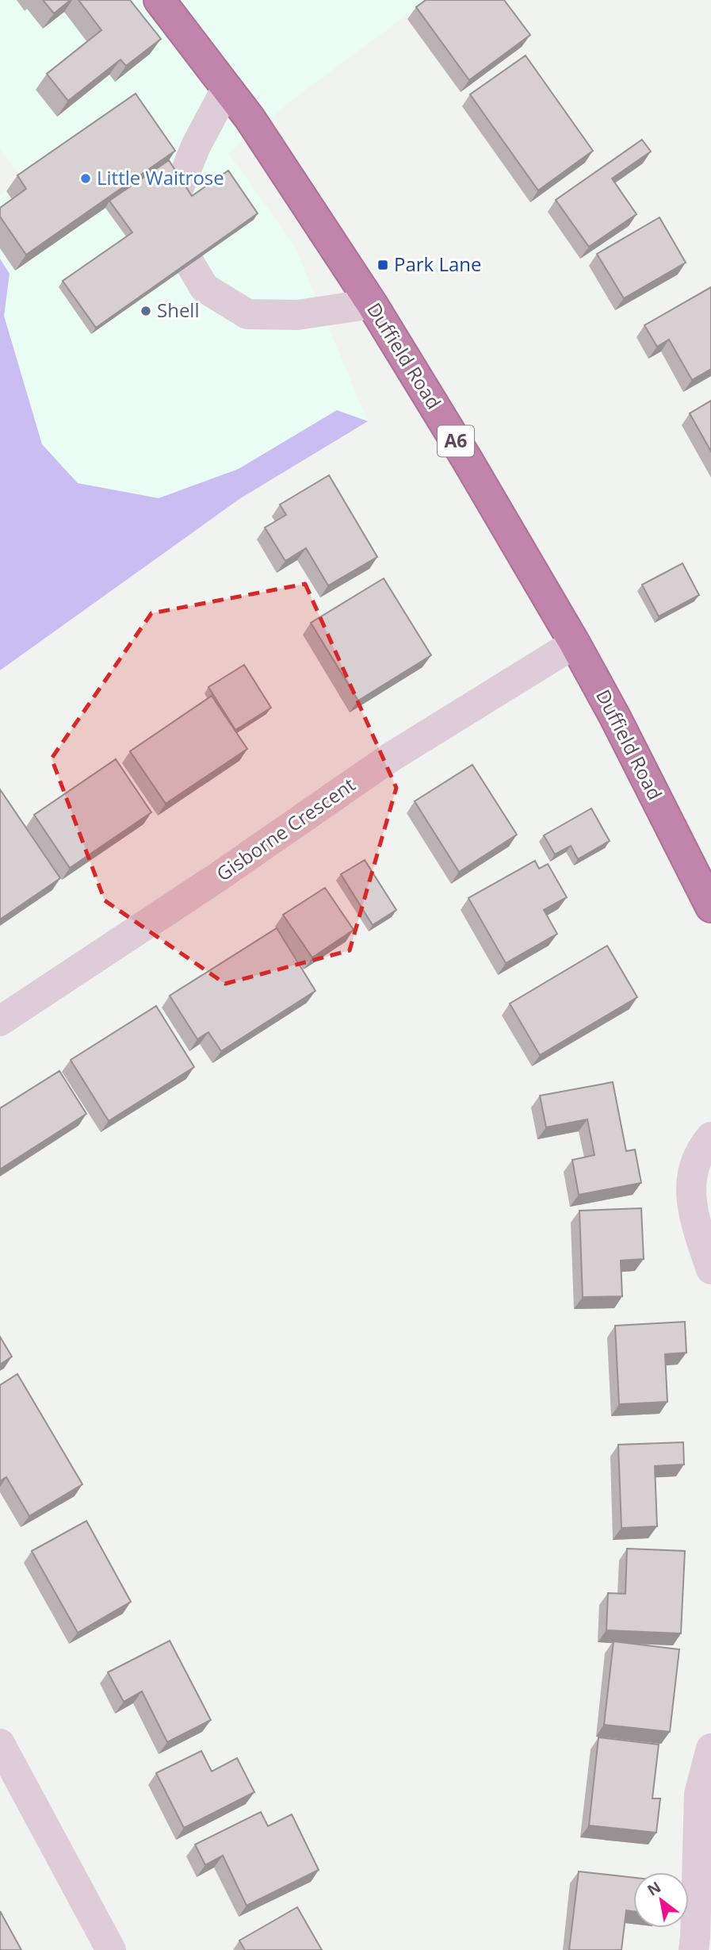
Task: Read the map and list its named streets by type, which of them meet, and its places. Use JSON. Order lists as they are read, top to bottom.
{
  "streets": {
    "highway": ["Duffield Road", "A6"],
    "street": ["Gisborne Crescent"]
  },
  "crossings": [
    ["Duffield Road", "Gisborne Crescent"]
  ],
  "places": {
    "other": ["Little Waitrose", "Shell"],
    "transit": ["Park Lane"]
  },
  "north": "top left"
}
